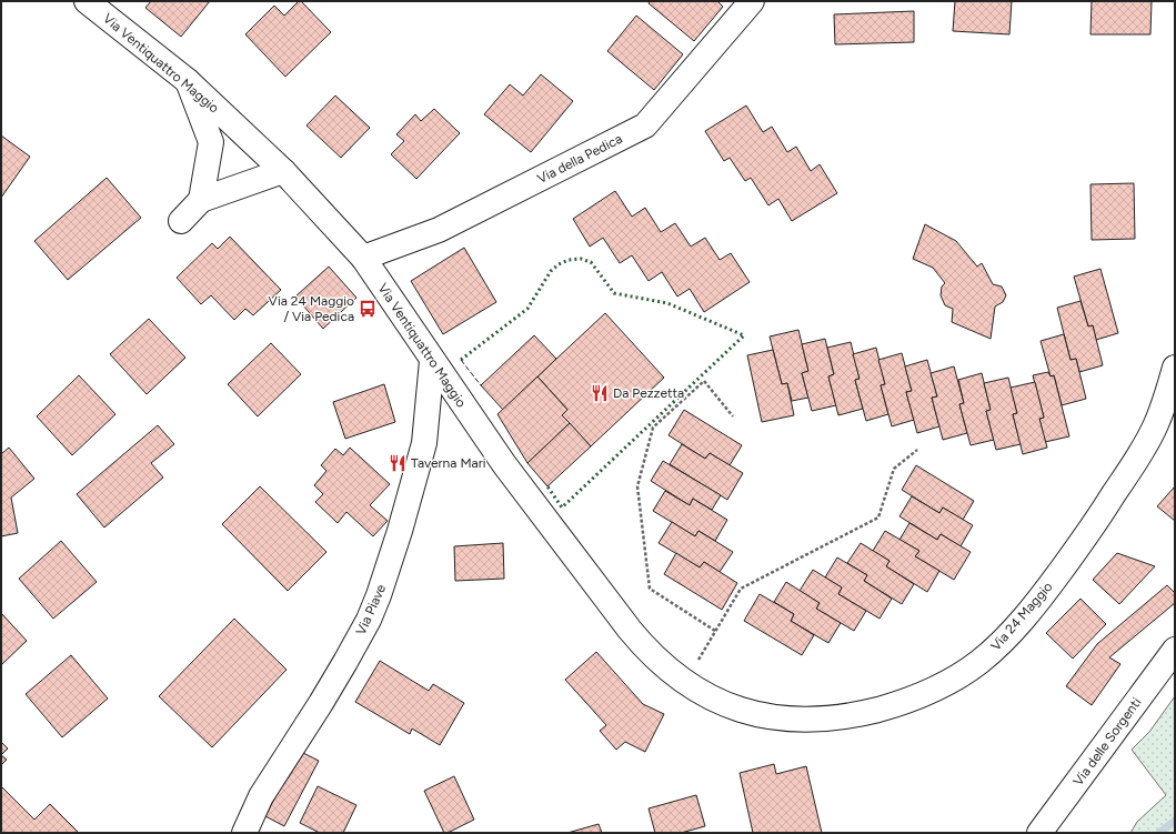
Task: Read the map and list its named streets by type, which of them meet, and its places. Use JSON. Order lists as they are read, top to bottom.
{
  "streets": {
    "main road": [
      "Via Ventiquattro Maggio",
      "Via della Pedica",
      "Via Piave",
      "Via 24 Maggio",
      "Via delle Sorgenti"
    ]
  },
  "crossings": [
    ["Via Ventiquattro Maggio", "Via della Pedica"],
    ["Via Ventiquattro Maggio", "Via Piave"],
    ["Via Ventiquattro Maggio", "Via 24 Maggio"]
  ],
  "places": {
    "bus stop": ["Via 24 Maggio / Via Pedica"],
    "restaurant": ["Da Pezzetta", "Taverna Mari"]
  }
}
